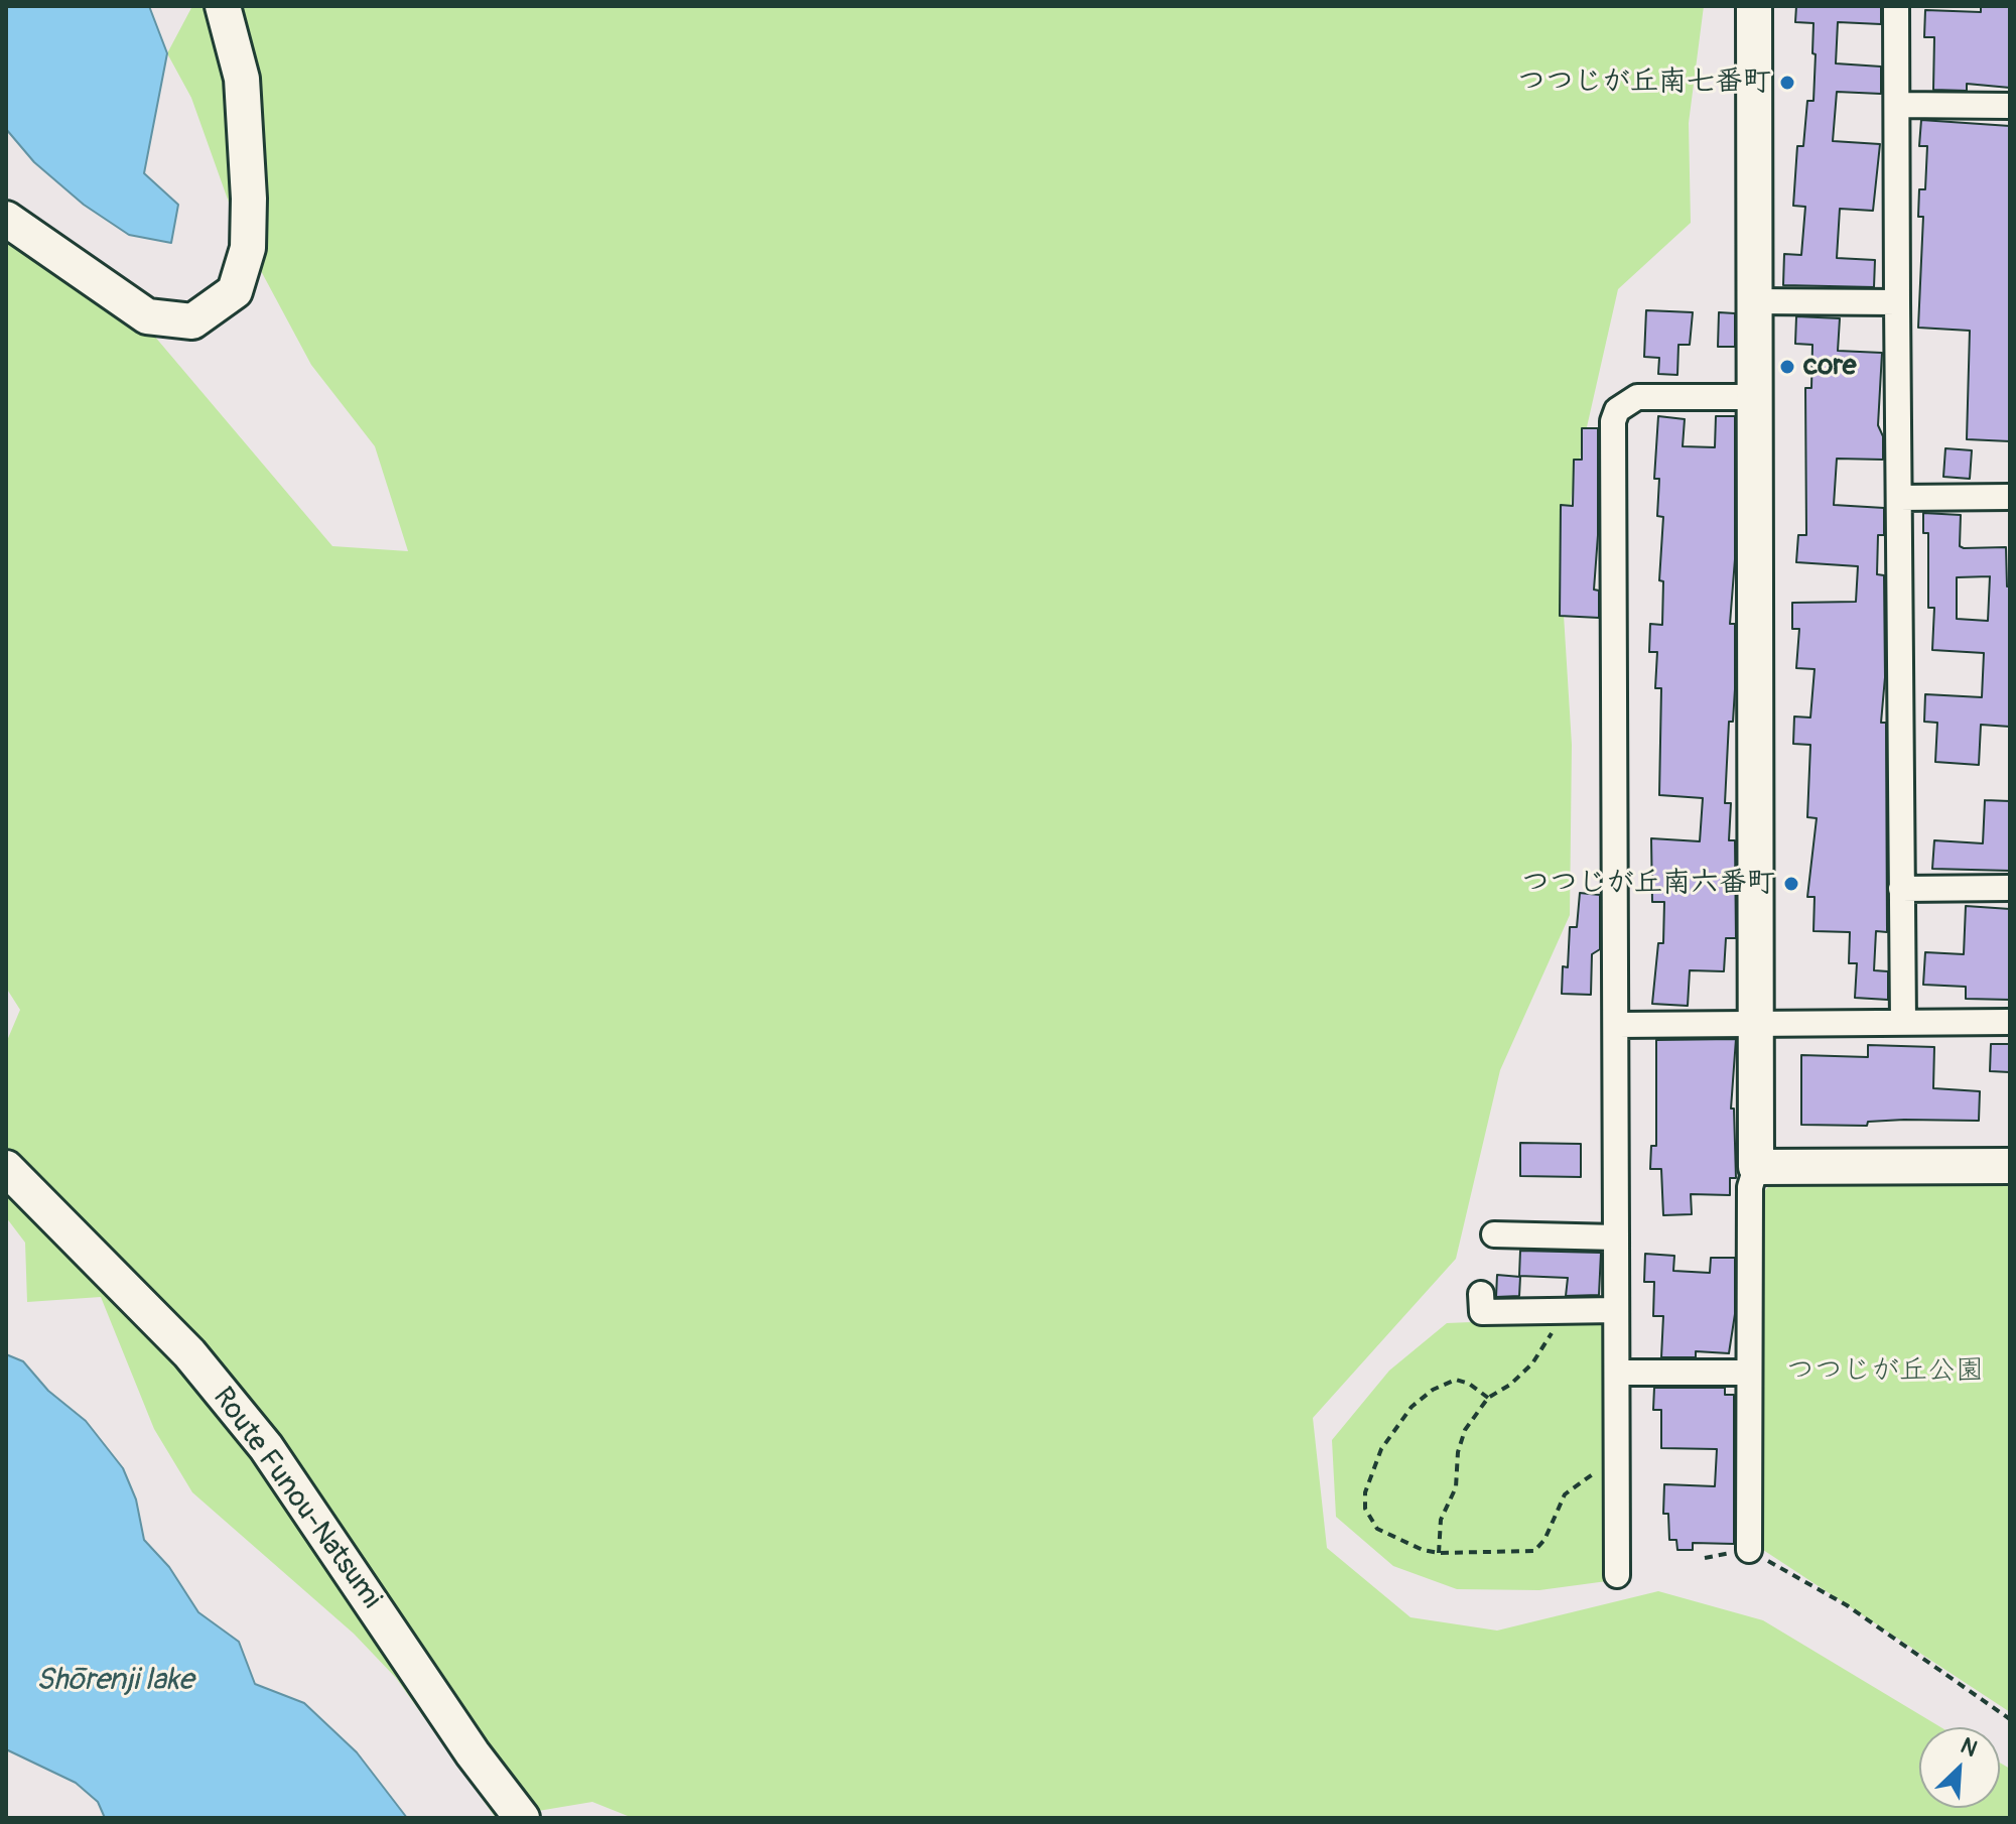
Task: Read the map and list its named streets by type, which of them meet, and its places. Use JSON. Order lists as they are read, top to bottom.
{
  "streets": {
    "street": ["Route Funou-Natsumi"]
  },
  "water": ["Shōrenji lake"],
  "parks": ["つつじが丘公園"],
  "places": ["つつじが丘南七番町", "core", "つつじが丘南六番町"],
  "north": "top right"
}
